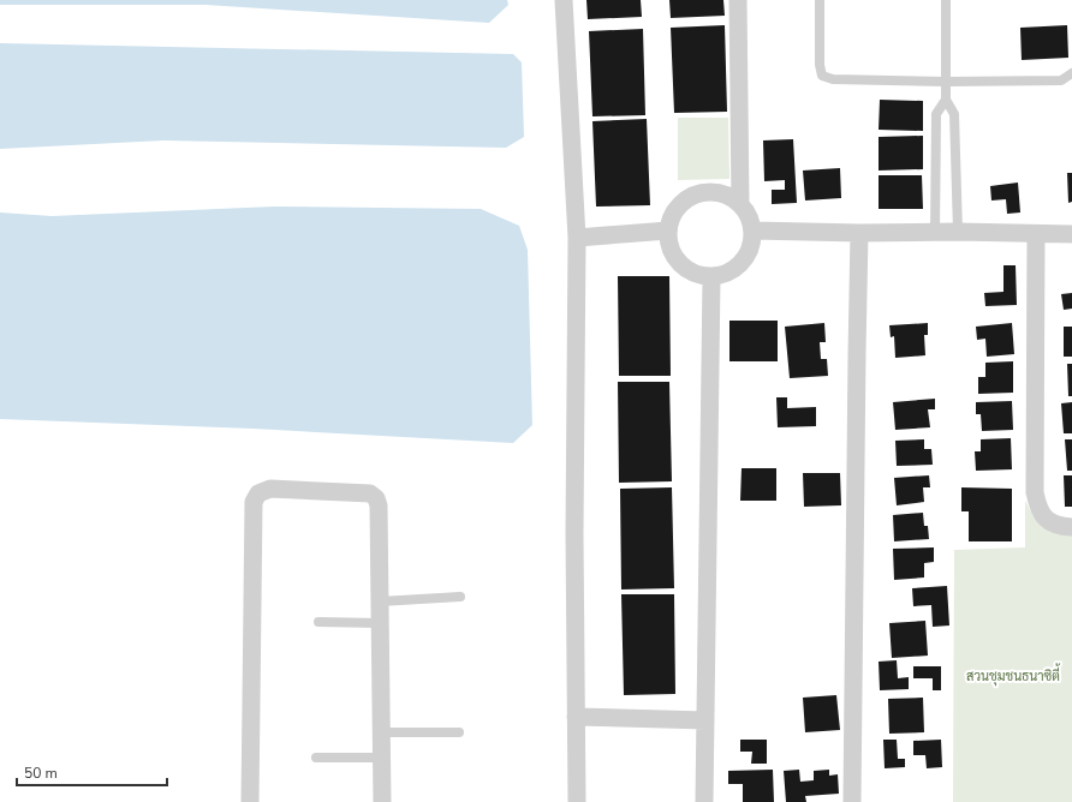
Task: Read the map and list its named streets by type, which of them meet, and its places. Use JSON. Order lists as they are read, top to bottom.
{
  "parks": ["สวนชุมชนธนาซิตี้"],
  "scale_bar": "50 m"
}
